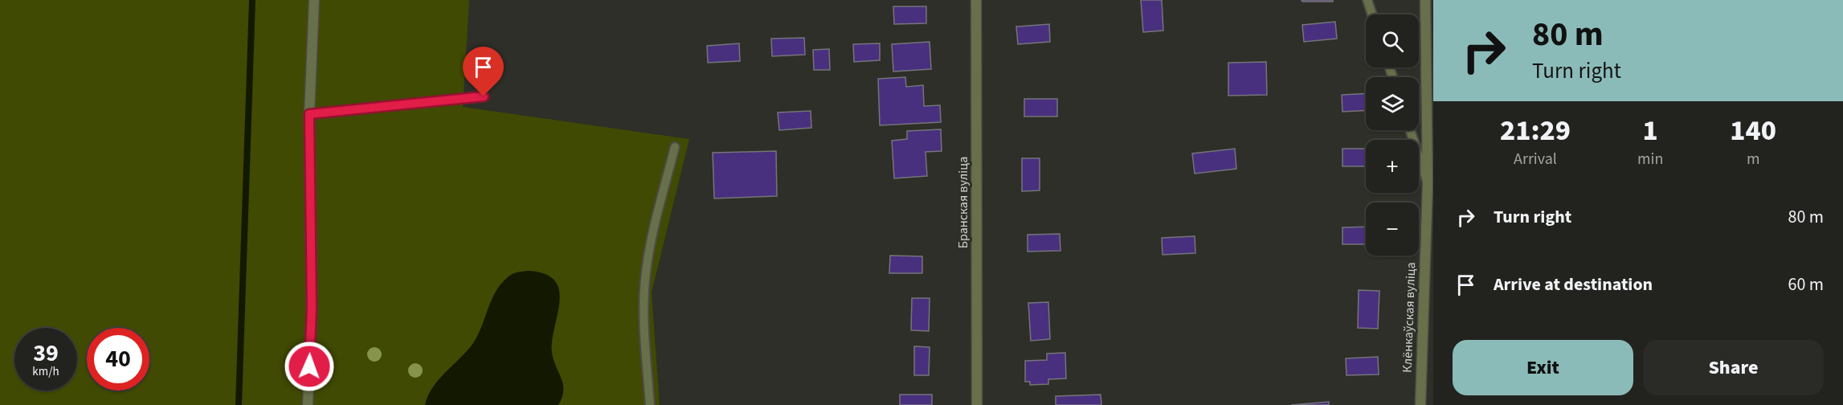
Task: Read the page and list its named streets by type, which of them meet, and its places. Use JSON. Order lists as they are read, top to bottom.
{
  "streets": {
    "street": ["Бранская вуліца", "Клёнкаўская вуліца"]
  },
  "page": {
    "turn": ["80 m", "Turn right"],
    "map_buttons": ["+", "−"],
    "eta": [
      "21:29",
      "Arrival",
      "1",
      "min",
      "140",
      "m"
    ],
    "list": [
      {
        "name": "Turn right",
        "value": "80 m"
      },
      {
        "name": "Arrive at destination",
        "value": "60 m"
      }
    ],
    "speed": "39 km/h",
    "limit": "40",
    "buttons": ["Exit", "Share"]
  }
}
